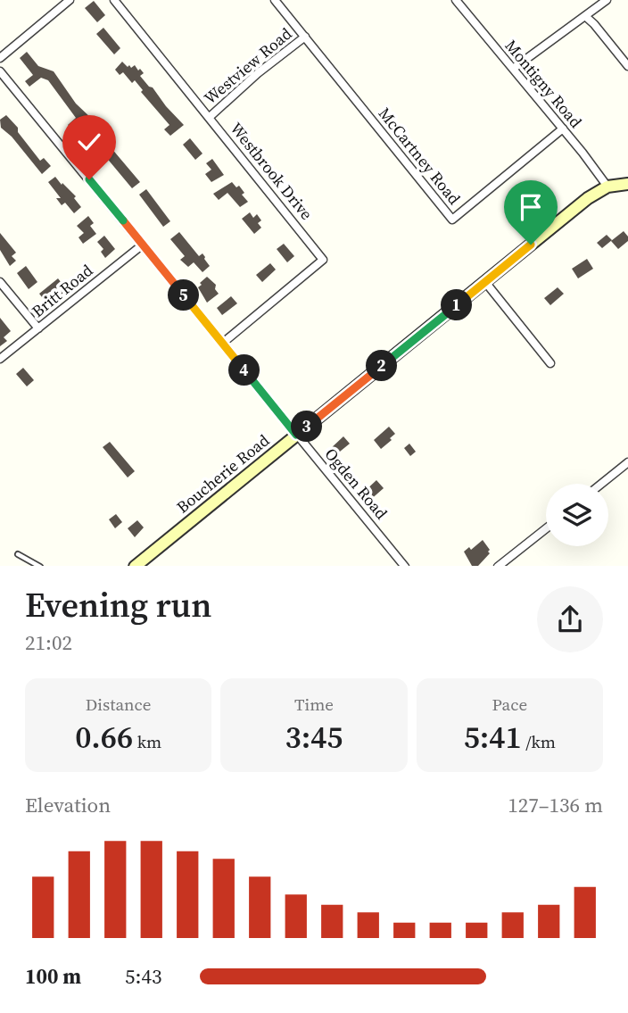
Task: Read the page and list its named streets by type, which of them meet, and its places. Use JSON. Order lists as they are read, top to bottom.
{
  "streets": {
    "main road": ["Boucherie Road"],
    "street": [
      "Westview Road",
      "Montigny Road",
      "McCartney Road",
      "Westbrook Drive",
      "Britt Road",
      "Ogden Road"
    ]
  },
  "crossings": [
    ["Westview Road", "McCartney Road"],
    ["Westview Road", "Westbrook Drive"],
    ["Montigny Road", "McCartney Road"],
    ["Montigny Road", "Boucherie Road"],
    ["Westbrook Drive", "Ogden Road"],
    ["Britt Road", "Ogden Road"],
    ["Boucherie Road", "Ogden Road"]
  ],
  "page": {
    "pins": [
      "5",
      "1",
      "2",
      "4",
      "3"
    ],
    "heading": ["Evening run", "21:02"],
    "stats": [
      ["Distance", "0.66 km"],
      ["Time", "3:45"],
      ["Pace", "5:41 /km"]
    ],
    "chart": ["Elevation", "127–136 m"],
    "list": [
      {
        "name": "100 m",
        "note": "5:43"
      }
    ]
  }
}
